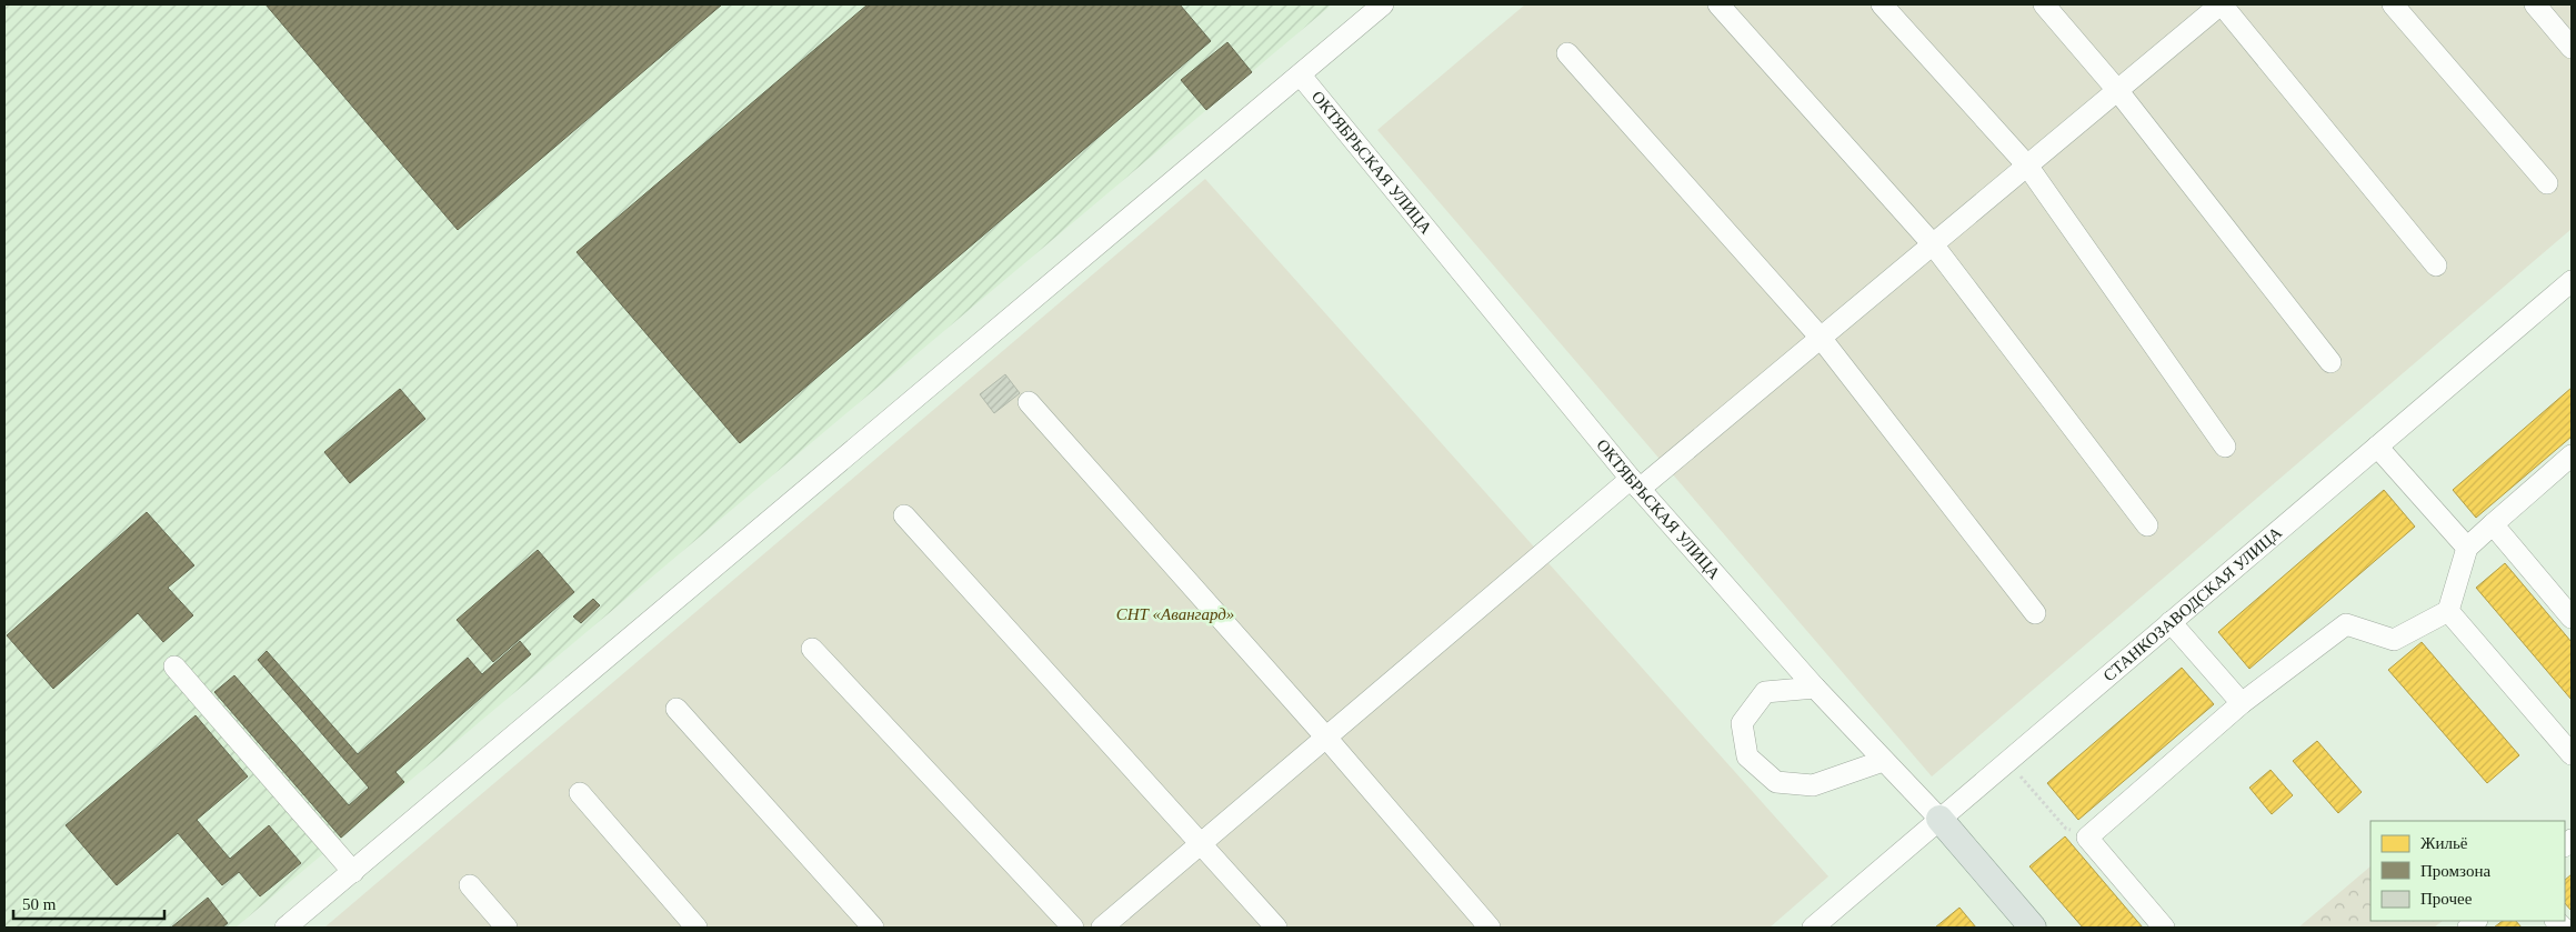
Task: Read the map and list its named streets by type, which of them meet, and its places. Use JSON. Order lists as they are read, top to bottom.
{
  "streets": {
    "main road": ["ОКТЯБРЬСКАЯ УЛИЦА"],
    "street": ["СТАНКОЗАВОДСКАЯ УЛИЦА"]
  },
  "crossings": [
    ["ОКТЯБРЬСКАЯ УЛИЦА", "СТАНКОЗАВОДСКАЯ УЛИЦА"]
  ],
  "parks": ["СНТ «Авангард»"],
  "legend": ["Жильё", "Промзона", "Прочее"],
  "scale_bar": "50 m"
}
